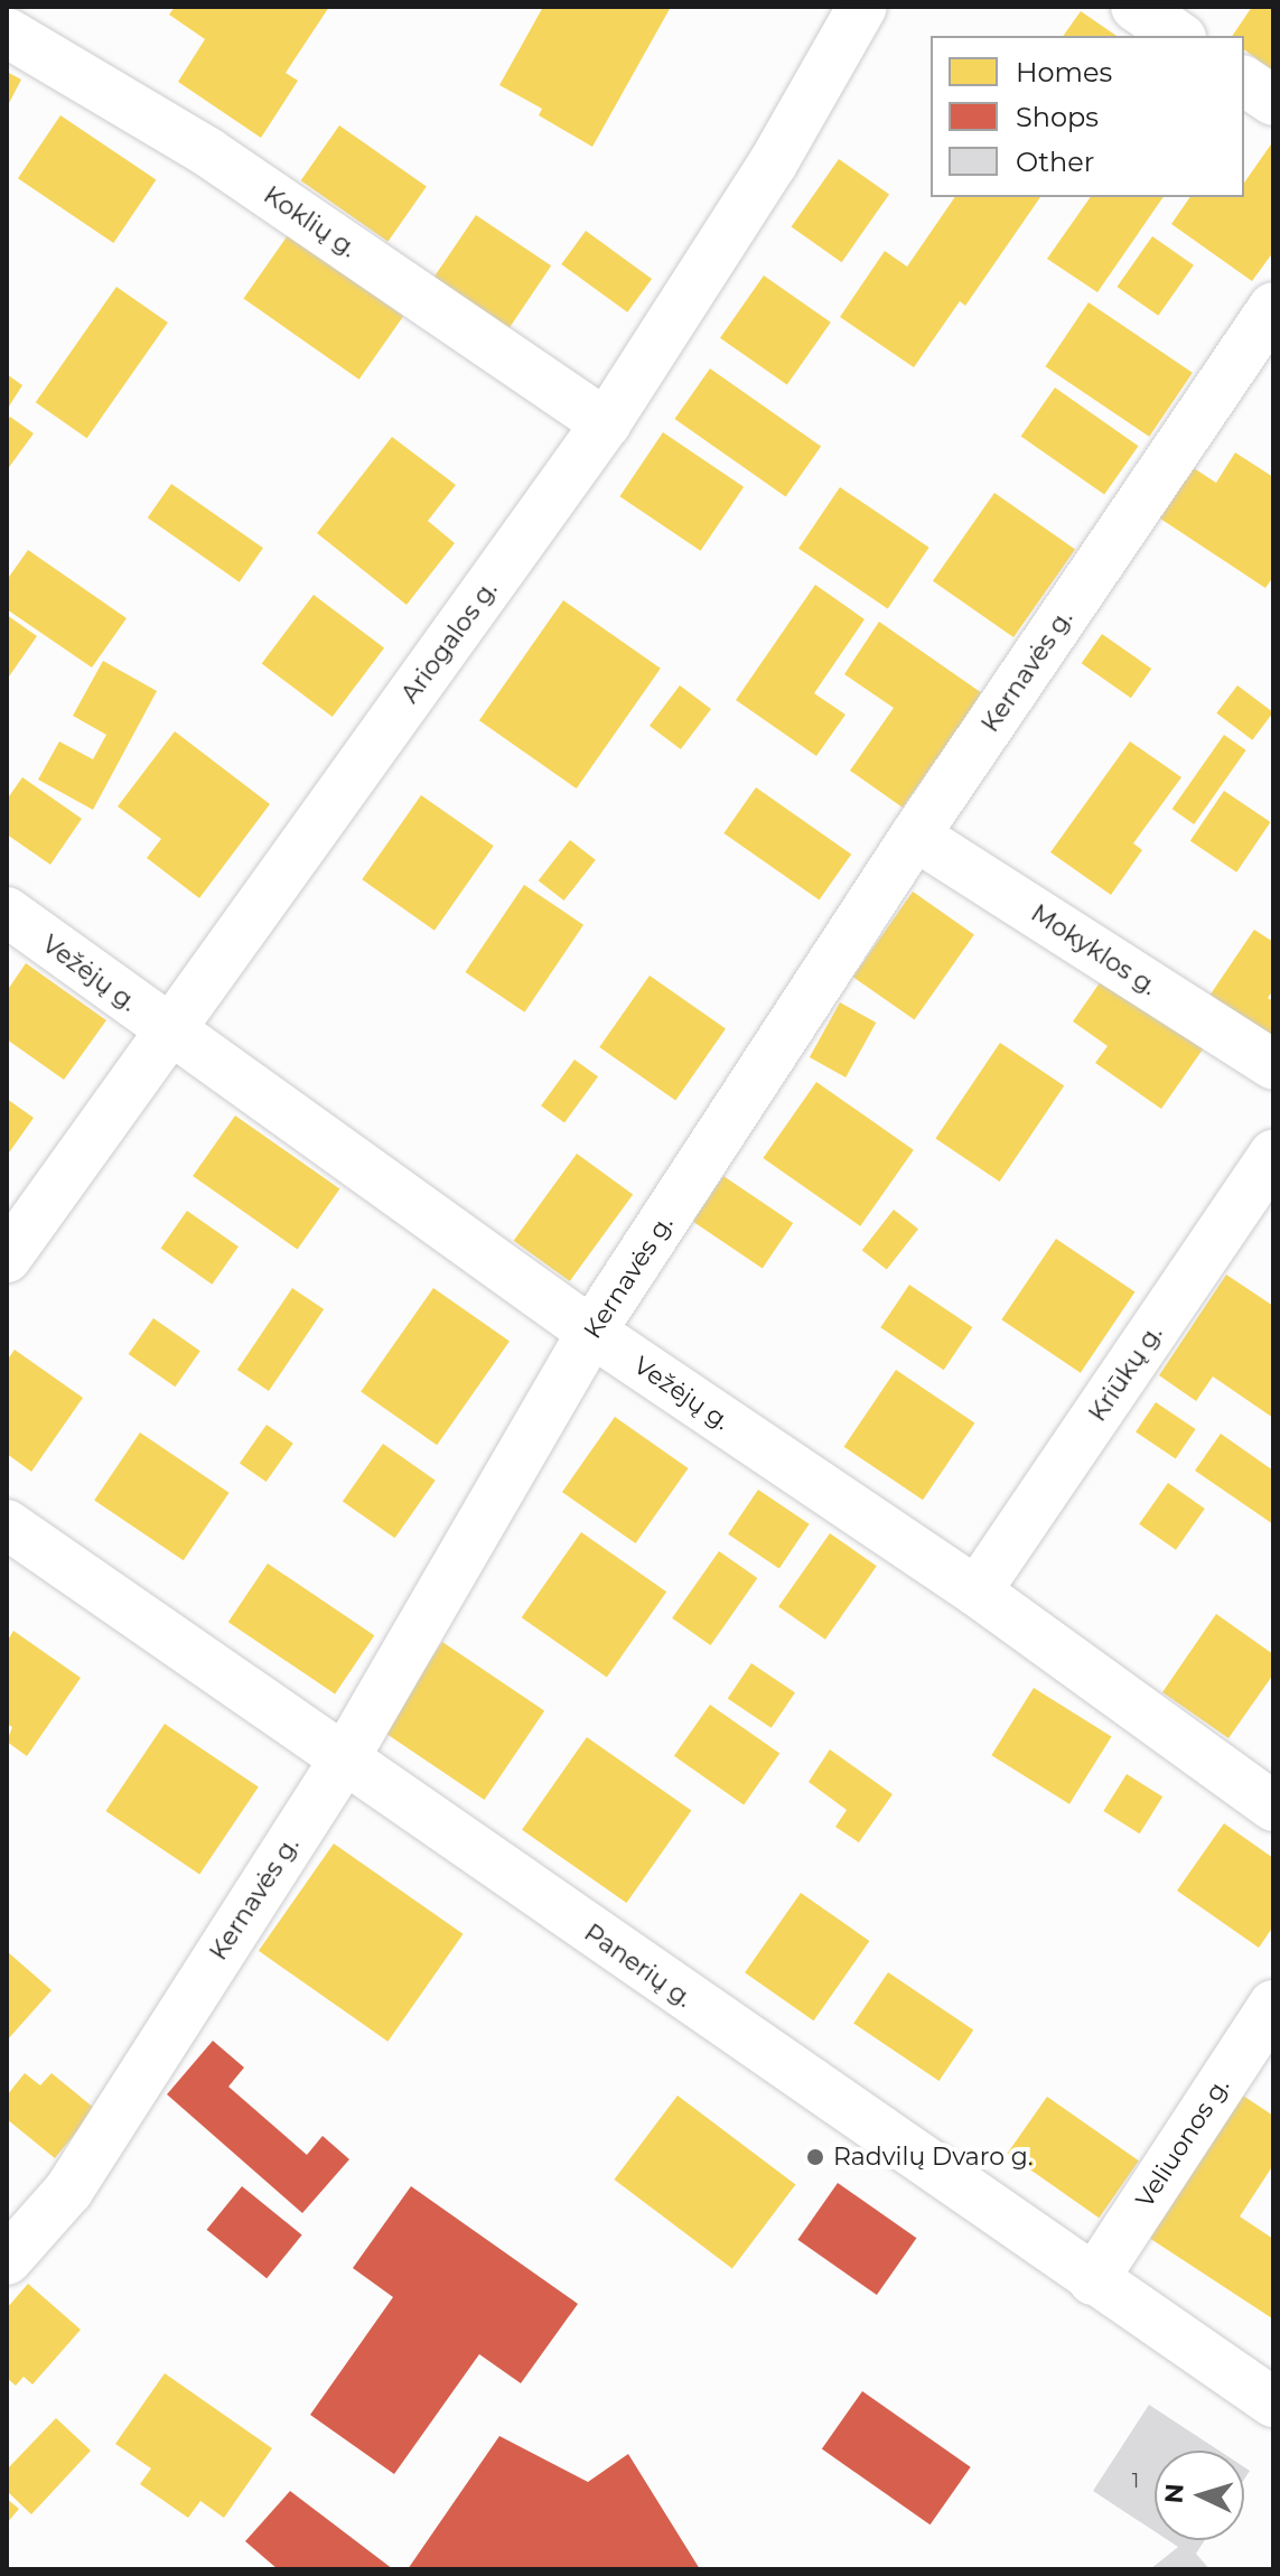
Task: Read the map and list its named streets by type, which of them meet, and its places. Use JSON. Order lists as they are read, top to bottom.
{
  "streets": {
    "street": [
      "Koklių g.",
      "Ariogalos g.",
      "Kernavės g.",
      "Mokyklos g.",
      "Vežėjų g.",
      "Kriūkų g.",
      "Panerių g.",
      "Veliuonos g."
    ]
  },
  "crossings": [
    ["Koklių g.", "Ariogalos g."],
    ["Ariogalos g.", "Vežėjų g."],
    ["Kernavės g.", "Mokyklos g."],
    ["Kernavės g.", "Vežėjų g."],
    ["Kernavės g.", "Panerių g."],
    ["Vežėjų g.", "Kriūkų g."],
    ["Panerių g.", "Veliuonos g."]
  ],
  "places": ["Radvilų Dvaro g."],
  "house_numbers": ["1"],
  "legend": ["Homes", "Shops", "Other"],
  "north": "left"
}
